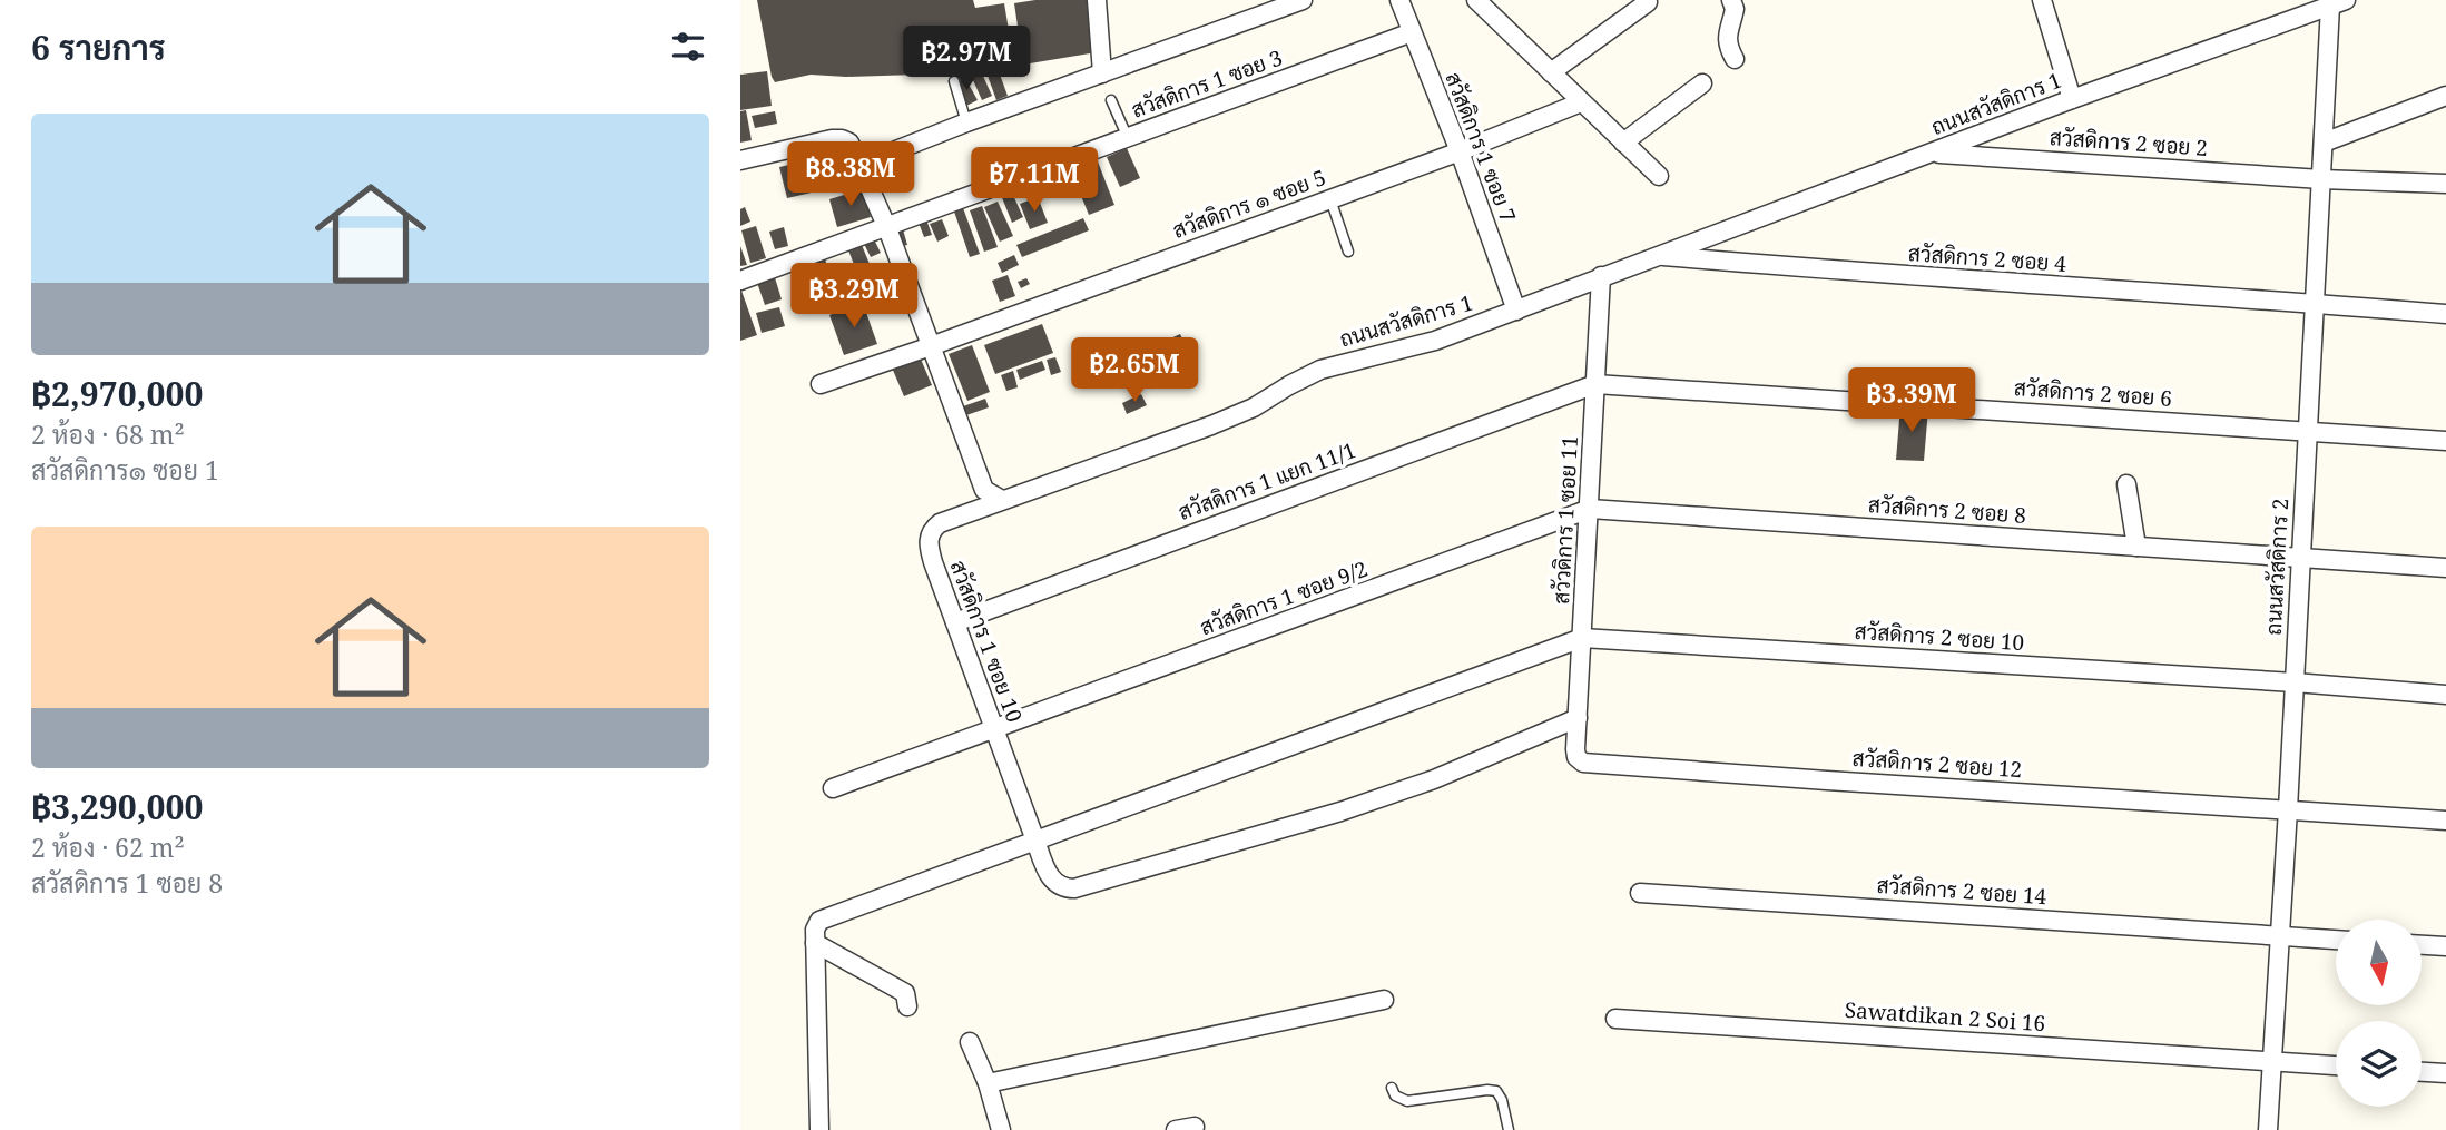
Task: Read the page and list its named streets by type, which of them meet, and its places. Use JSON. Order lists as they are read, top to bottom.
{
  "streets": {
    "street": [
      "สวัสดิการ 1 ซอย 3",
      "ถนนสวัสดิการ 1",
      "สวัสดิการ 2 ซอย 2",
      "สวัสดิการ 1 ซอย 7",
      "สวัสดิการ ๑ ซอย 5",
      "สวัสดิการ 2 ซอย 4",
      "สวัสดิการ 2 ซอย 6",
      "สวัสดิการ 1 แยก 11/1",
      "สวัสดิการ 2 ซอย 8",
      "สวัวดิการ 1 ซอย 11",
      "ถนนสวัสดิการ 2",
      "สวัสดิการ 1 ซอย 9/2",
      "สวัสดิการ 2 ซอย 10",
      "สวัสดิการ 1 ซอย 10",
      "สวัสดิการ 2 ซอย 12",
      "สวัสดิการ 2 ซอย 14",
      "Sawatdikan 2 Soi 16"
    ]
  },
  "crossings": [
    ["สวัสดิการ 1 ซอย 3", "สวัสดิการ 1 ซอย 7"],
    ["ถนนสวัสดิการ 1", "สวัสดิการ 2 ซอย 2"],
    ["ถนนสวัสดิการ 1", "สวัสดิการ 1 ซอย 7"],
    ["ถนนสวัสดิการ 1", "สวัสดิการ 2 ซอย 4"],
    ["ถนนสวัสดิการ 1", "สวัวดิการ 1 ซอย 11"],
    ["ถนนสวัสดิการ 1", "ถนนสวัสดิการ 2"],
    ["ถนนสวัสดิการ 1", "สวัสดิการ 1 ซอย 10"],
    ["สวัสดิการ 2 ซอย 2", "ถนนสวัสดิการ 2"],
    ["สวัสดิการ 1 ซอย 7", "สวัสดิการ ๑ ซอย 5"],
    ["สวัสดิการ 2 ซอย 4", "ถนนสวัสดิการ 2"],
    ["สวัสดิการ 2 ซอย 6", "สวัสดิการ 1 แยก 11/1"],
    ["สวัสดิการ 2 ซอย 6", "สวัวดิการ 1 ซอย 11"],
    ["สวัสดิการ 2 ซอย 6", "ถนนสวัสดิการ 2"],
    ["สวัสดิการ 1 แยก 11/1", "สวัวดิการ 1 ซอย 11"],
    ["สวัสดิการ 1 แยก 11/1", "สวัสดิการ 1 ซอย 10"],
    ["สวัสดิการ 2 ซอย 8", "สวัวดิการ 1 ซอย 11"],
    ["สวัสดิการ 2 ซอย 8", "ถนนสวัสดิการ 2"],
    ["สวัสดิการ 2 ซอย 8", "สวัสดิการ 1 ซอย 9/2"],
    ["สวัวดิการ 1 ซอย 11", "สวัสดิการ 1 ซอย 9/2"],
    ["สวัวดิการ 1 ซอย 11", "สวัสดิการ 2 ซอย 10"],
    ["สวัวดิการ 1 ซอย 11", "สวัสดิการ 1 ซอย 10"],
    ["สวัวดิการ 1 ซอย 11", "สวัสดิการ 2 ซอย 12"],
    ["ถนนสวัสดิการ 2", "สวัสดิการ 2 ซอย 10"],
    ["ถนนสวัสดิการ 2", "สวัสดิการ 2 ซอย 12"],
    ["ถนนสวัสดิการ 2", "สวัสดิการ 2 ซอย 14"],
    ["ถนนสวัสดิการ 2", "Sawatdikan 2 Soi 16"],
    ["สวัสดิการ 1 ซอย 9/2", "สวัสดิการ 1 ซอย 10"]
  ],
  "north": "bottom",
  "page": {
    "heading": "6 รายการ",
    "price": [
      "฿2.97M",
      "฿8.38M",
      "฿7.11M",
      "฿3.29M",
      "฿2.65M",
      "฿3.39M"
    ],
    "list": [
      {
        "name": "฿2,970,000",
        "note": "2 ห้อง · 68 m² · สวัสดิการ๑ ซอย 1"
      },
      {
        "name": "฿3,290,000",
        "note": "2 ห้อง · 62 m² · สวัสดิการ 1 ซอย 8"
      }
    ]
  }
}
